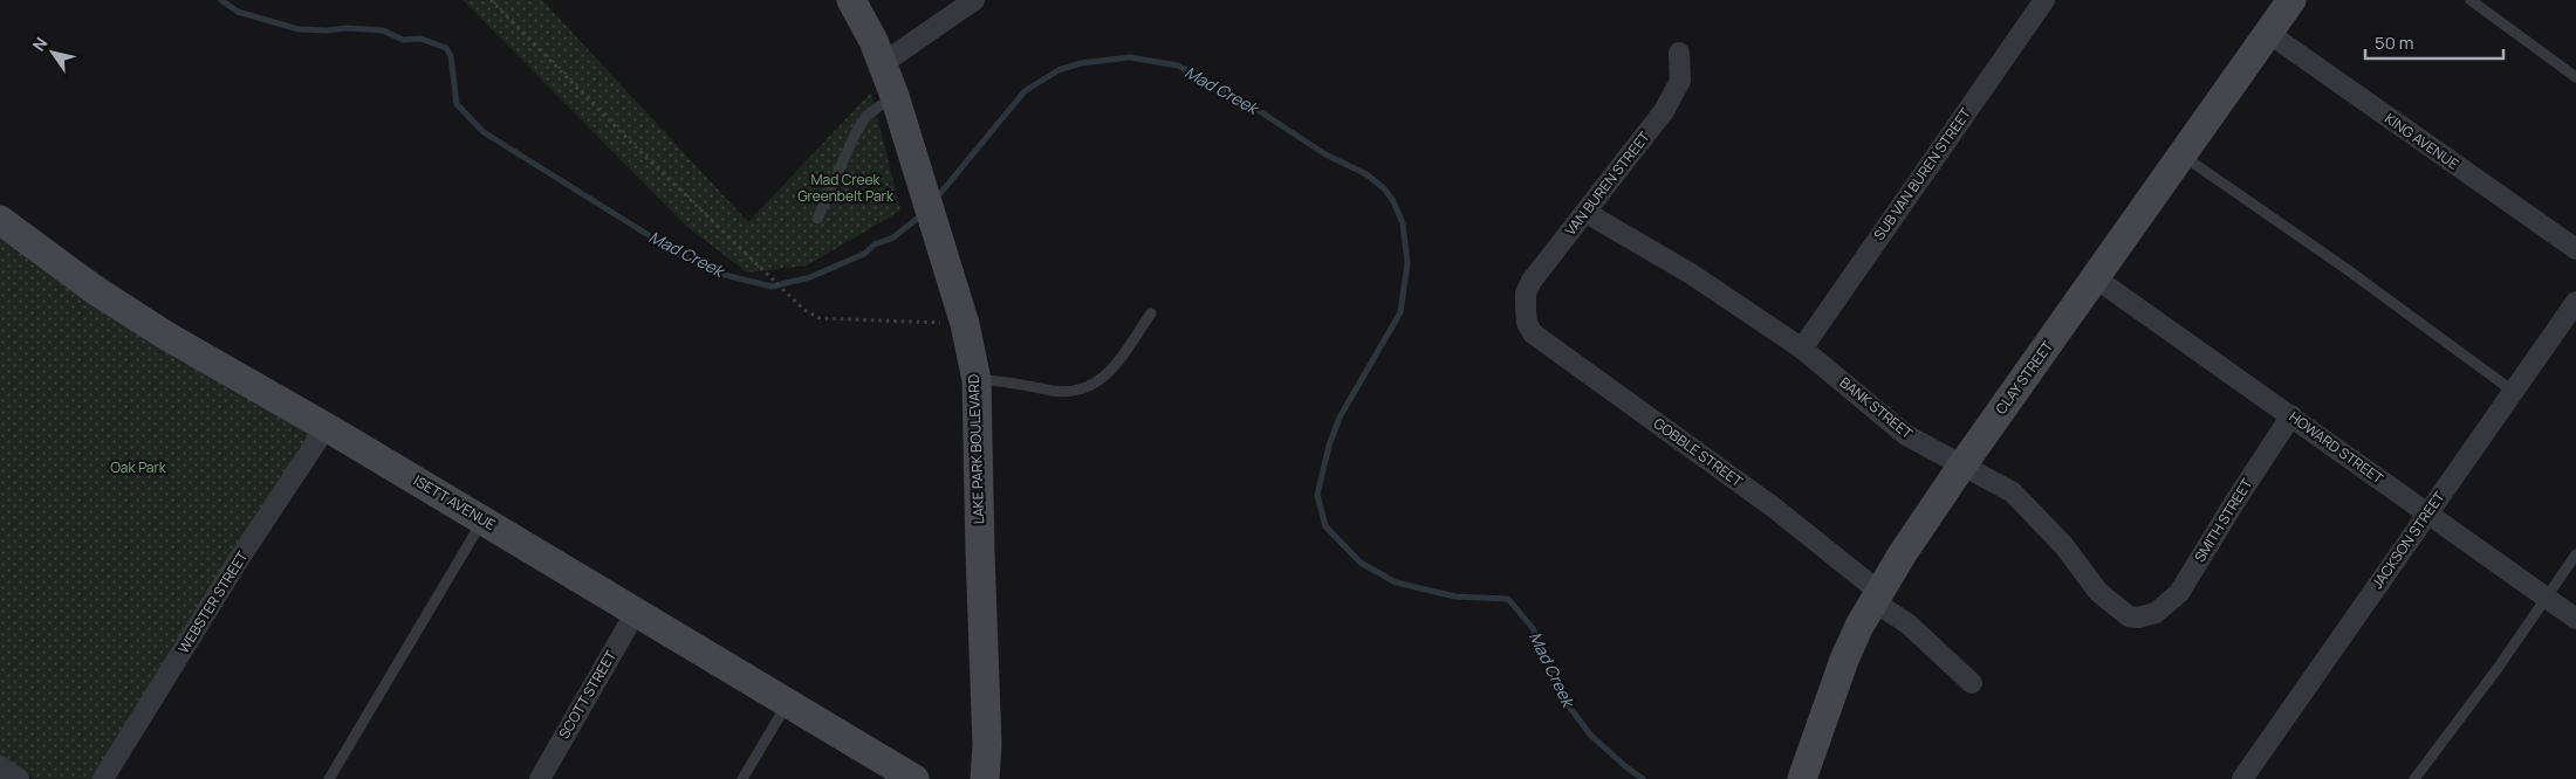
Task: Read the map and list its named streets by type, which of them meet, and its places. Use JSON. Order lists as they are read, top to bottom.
{
  "streets": {
    "street": [
      "KING AVENUE",
      "SUB VAN BUREN STREET",
      "VAN BUREN STREET",
      "CLAY STREET",
      "BANK STREET",
      "HOWARD STREET",
      "LAKE PARK BOULEVARD",
      "GOBBLE STREET",
      "ISETT AVENUE",
      "SMITH STREET",
      "JACKSON STREET",
      "WEBSTER STREET",
      "SCOTT STREET"
    ]
  },
  "crossings": [
    ["KING AVENUE", "CLAY STREET"],
    ["SUB VAN BUREN STREET", "BANK STREET"],
    ["VAN BUREN STREET", "BANK STREET"],
    ["VAN BUREN STREET", "GOBBLE STREET"],
    ["CLAY STREET", "BANK STREET"],
    ["CLAY STREET", "HOWARD STREET"],
    ["CLAY STREET", "GOBBLE STREET"],
    ["BANK STREET", "SMITH STREET"],
    ["HOWARD STREET", "SMITH STREET"],
    ["HOWARD STREET", "JACKSON STREET"],
    ["ISETT AVENUE", "WEBSTER STREET"],
    ["ISETT AVENUE", "SCOTT STREET"]
  ],
  "water": ["Mad Creek"],
  "parks": ["Mad Creek Greenbelt Park", "Oak Park"],
  "scale_bar": "50 m",
  "north": "top left"
}
